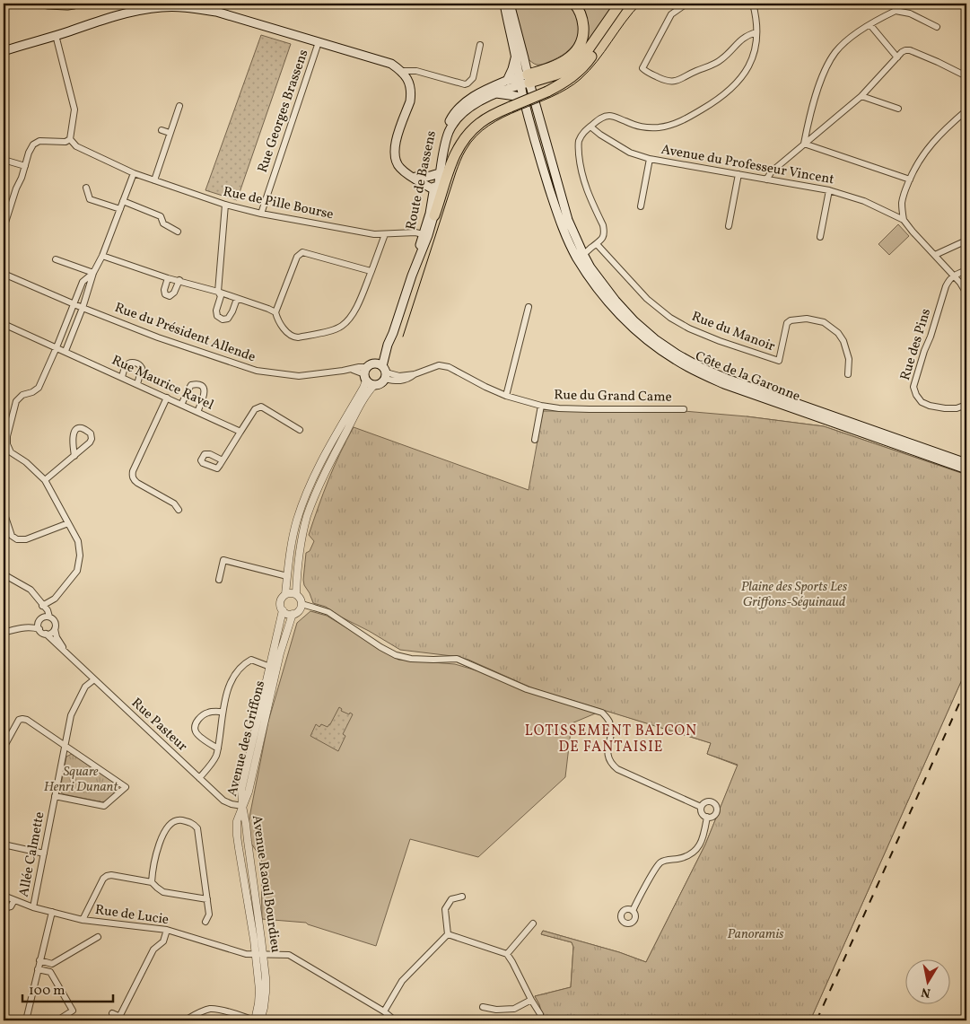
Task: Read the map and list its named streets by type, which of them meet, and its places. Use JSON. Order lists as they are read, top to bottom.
{
  "streets": {
    "main road": ["Route de Bassens", "Côte de la Garonne"],
    "street": [
      "Rue Georges Brassens",
      "Avenue du Professeur Vincent",
      "Rue de Pille Bourse",
      "Rue du Manoir",
      "Rue du Président Allende",
      "Rue des Pins",
      "Rue Maurice Ravel",
      "Rue du Grand Came",
      "Rue Pasteur",
      "Avenue des Griffons",
      "Allée Calmette",
      "Avenue Raoul Bourdieu",
      "Rue de Lucie"
    ]
  },
  "crossings": [
    ["Rue Georges Brassens", "Rue de Pille Bourse"],
    ["Route de Bassens", "Rue de Pille Bourse"],
    ["Route de Bassens", "Côte de la Garonne"],
    ["Rue Pasteur", "Avenue des Griffons"],
    ["Rue Pasteur", "Allée Calmette"],
    ["Rue Pasteur", "Avenue Raoul Bourdieu"],
    ["Avenue des Griffons", "Avenue Raoul Bourdieu"],
    ["Allée Calmette", "Rue de Lucie"],
    ["Avenue Raoul Bourdieu", "Rue de Lucie"]
  ],
  "districts": ["LOTISSEMENT BALCON DE FANTAISIE"],
  "parks": ["Plaine des Sports Les Griffons-Séguinaud", "Square Henri Dunant", "Panoramis"],
  "scale_bar": "100 m",
  "north": "bottom"
}
